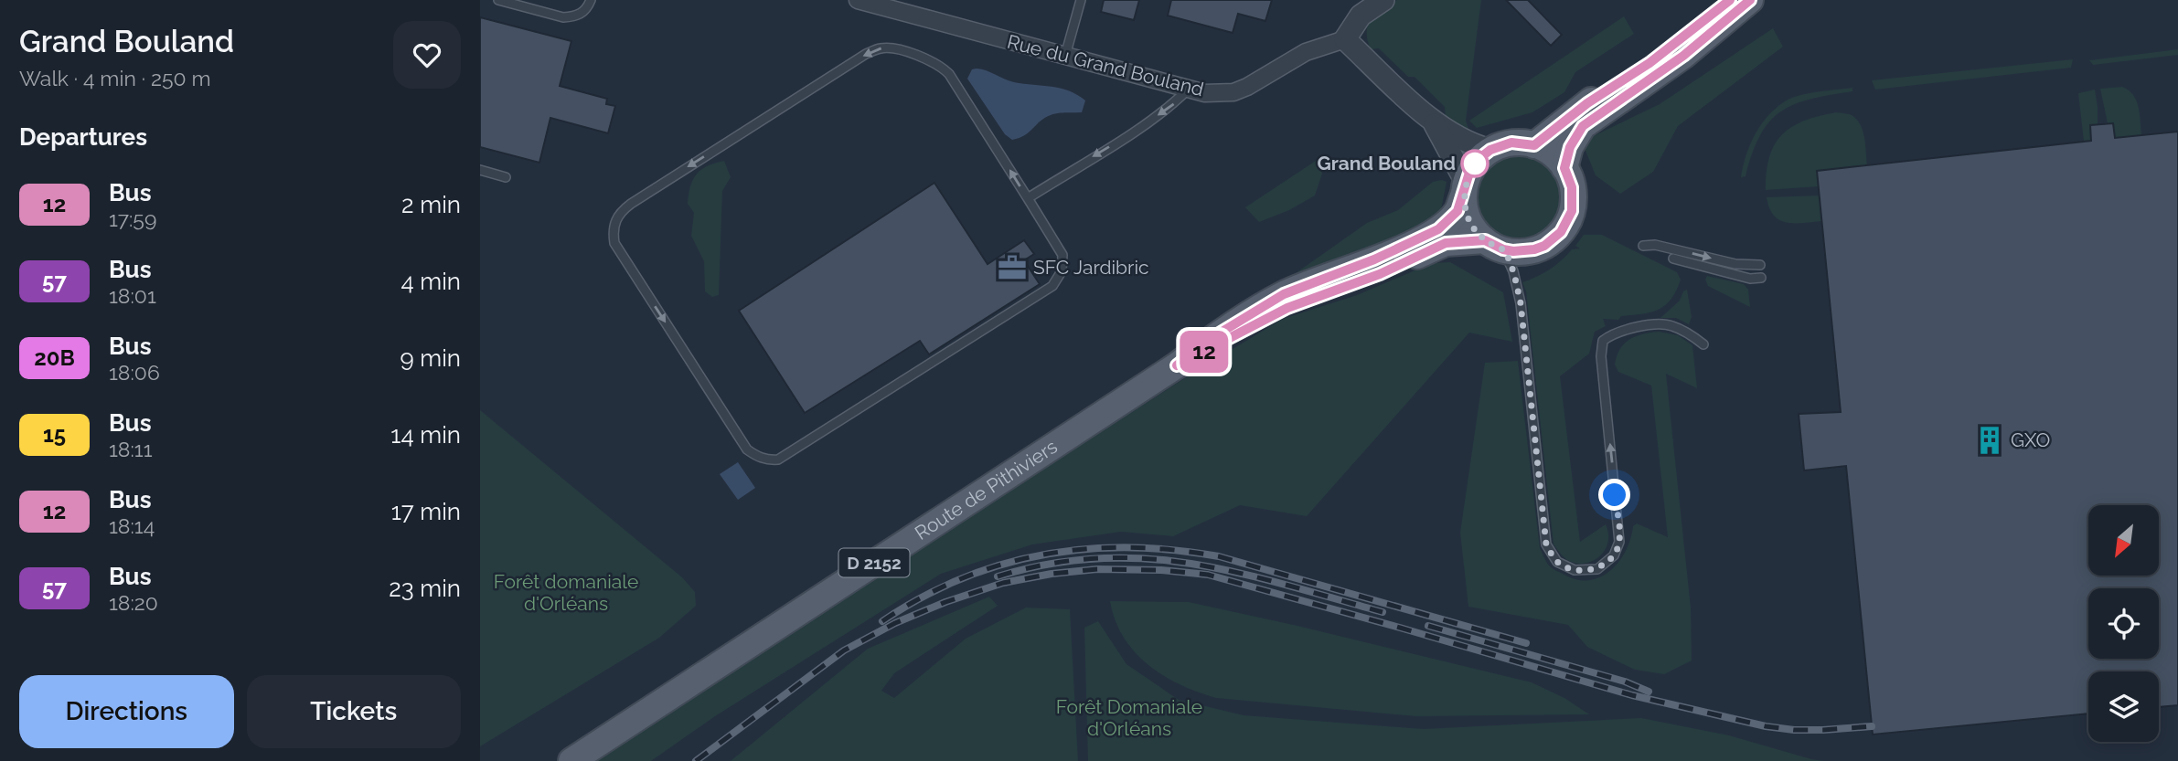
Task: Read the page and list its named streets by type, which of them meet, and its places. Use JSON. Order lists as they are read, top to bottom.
{
  "streets": {
    "main road": ["Route de Pithiviers", "D 2152"],
    "street": ["Rue du Grand Bouland"]
  },
  "parks": ["Forêt domaniale d'Orléans", "Forêt Domaniale d'Orléans"],
  "places": {
    "other": ["Grand Bouland"],
    "office": ["SFC Jardibric"],
    "building": ["GXO"]
  },
  "lines": ["bus line 12"],
  "north": "bottom left",
  "page": {
    "heading": [
      ["Grand Bouland", "Walk · 4 min · 250 m"],
      "Departures"
    ],
    "on_map": "12",
    "list": [
      {
        "mark": "12",
        "name": "Bus",
        "note": "17:59",
        "value": "2 min"
      },
      {
        "mark": "57",
        "name": "Bus",
        "note": "18:01",
        "value": "4 min"
      },
      {
        "mark": "20B",
        "name": "Bus",
        "note": "18:06",
        "value": "9 min"
      },
      {
        "mark": "15",
        "name": "Bus",
        "note": "18:11",
        "value": "14 min"
      },
      {
        "mark": "12",
        "name": "Bus",
        "note": "18:14",
        "value": "17 min"
      },
      {
        "mark": "57",
        "name": "Bus",
        "note": "18:20",
        "value": "23 min"
      }
    ],
    "buttons": ["Directions", "Tickets"]
  }
}
